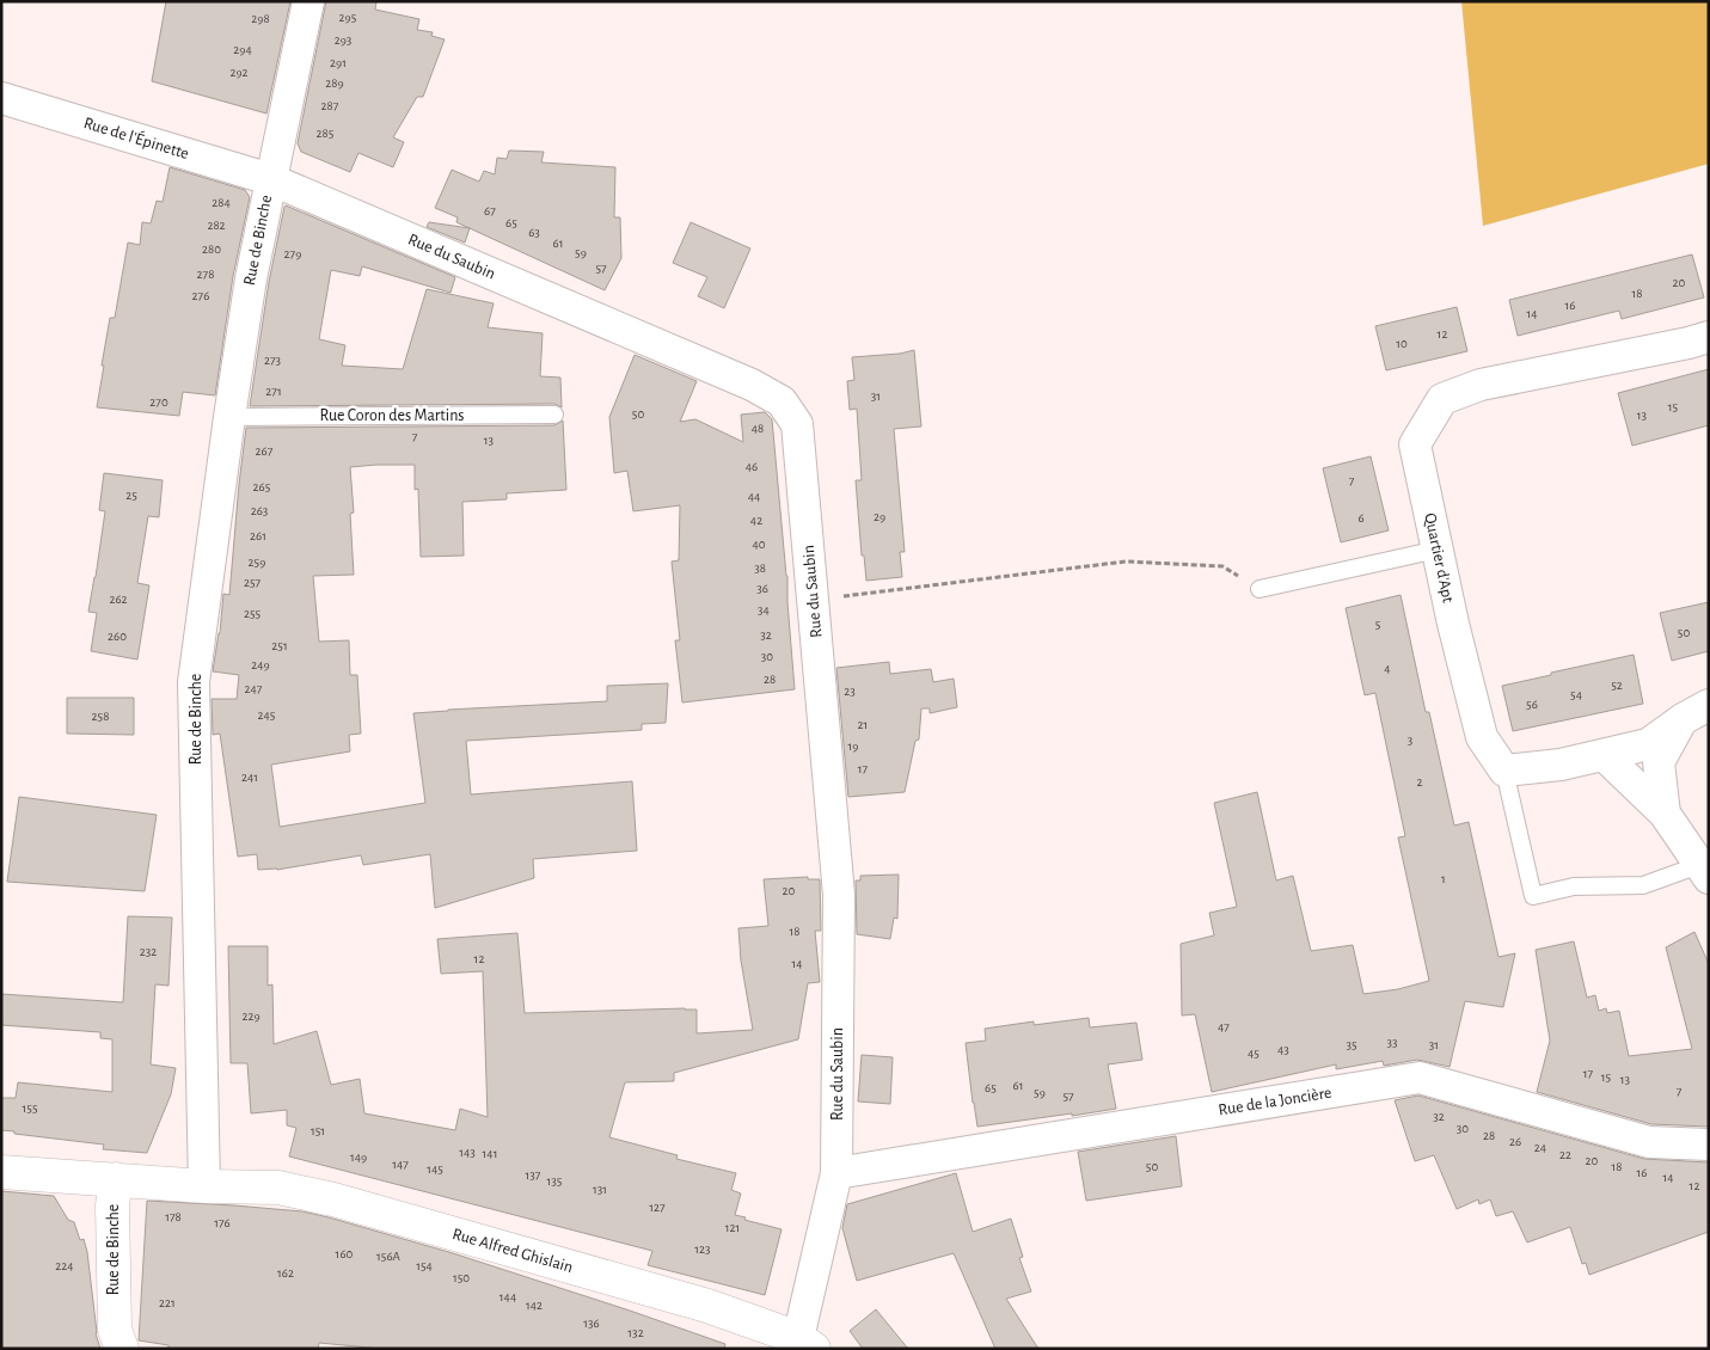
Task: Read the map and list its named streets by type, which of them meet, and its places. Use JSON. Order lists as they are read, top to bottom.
{
  "streets": {
    "street": [
      "Rue de l'Épinette",
      "Rue de Binche",
      "Rue du Saubin",
      "Quartier d'Apt",
      "Rue de la Joncière",
      "Rue Alfred Ghislain"
    ],
    "lane": ["Rue Coron des Martins"]
  },
  "crossings": [
    ["Rue de l'Épinette", "Rue de Binche"],
    ["Rue de l'Épinette", "Rue du Saubin"],
    ["Rue de Binche", "Rue du Saubin"],
    ["Rue de Binche", "Rue Coron des Martins"],
    ["Rue de Binche", "Rue Alfred Ghislain"],
    ["Rue du Saubin", "Rue de la Joncière"],
    ["Rue du Saubin", "Rue Alfred Ghislain"]
  ],
  "house_numbers": [
    "295",
    "298",
    "293",
    "294",
    "291",
    "292",
    "289",
    "287",
    "285",
    "284",
    "67",
    "65",
    "282",
    "63",
    "61",
    "280",
    "59",
    "279",
    "57",
    "278",
    "20",
    "18",
    "276",
    "16",
    "14",
    "12",
    "10",
    "273",
    "271",
    "31",
    "270",
    "15",
    "50",
    "13",
    "48",
    "7",
    "13",
    "267",
    "46",
    "7",
    "265",
    "25",
    "44",
    "263",
    "29",
    "6",
    "42",
    "261",
    "40",
    "259",
    "38",
    "257",
    "36",
    "262",
    "34",
    "255",
    "5",
    "50",
    "32",
    "260",
    "251",
    "30",
    "249",
    "4",
    "28",
    "52",
    "247",
    "23",
    "54",
    "56",
    "245",
    "258",
    "21",
    "3",
    "19",
    "17",
    "241",
    "2",
    "1",
    "20",
    "18",
    "232",
    "12",
    "14",
    "229",
    "47",
    "33",
    "35",
    "31",
    "43",
    "45",
    "17",
    "15",
    "13",
    "61",
    "65",
    "7",
    "59",
    "57",
    "155",
    "32",
    "30",
    "151",
    "28",
    "26",
    "24",
    "143",
    "141",
    "22",
    "149",
    "20",
    "147",
    "50",
    "18",
    "145",
    "16",
    "137",
    "14",
    "135",
    "12",
    "131",
    "127",
    "178",
    "176",
    "121",
    "123",
    "160",
    "156A",
    "224",
    "154",
    "162",
    "150",
    "144",
    "221",
    "142",
    "136",
    "132"
  ]
}
